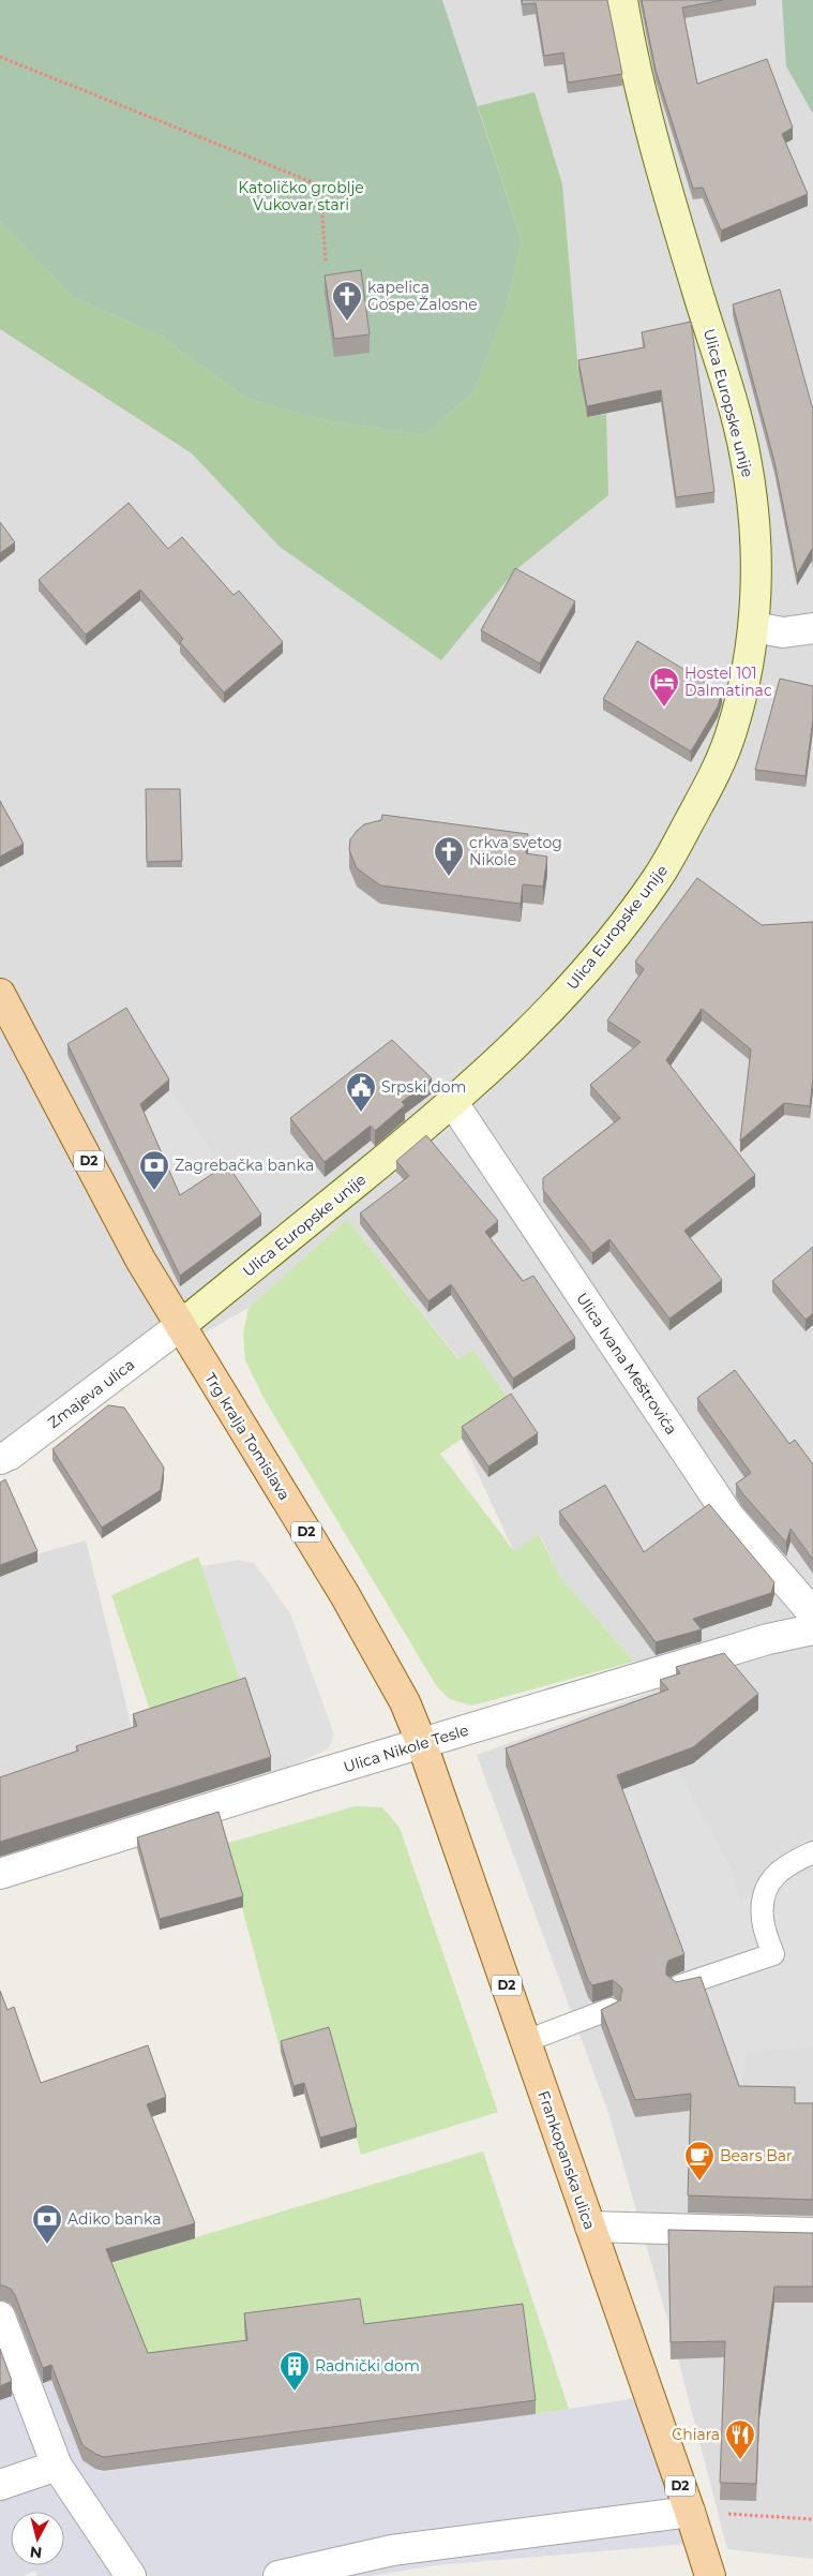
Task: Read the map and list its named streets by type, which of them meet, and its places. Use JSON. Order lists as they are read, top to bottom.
{
  "streets": {
    "main road": [
      "Ulica Europske unije",
      "D2",
      "Trg kralja Tomislava",
      "Frankopanska ulica"
    ],
    "street": ["Ulica Ivana Meštrovića", "Zmajeva ulica", "Ulica Nikole Tesle"]
  },
  "crossings": [
    ["Ulica Europske unije", "D2"],
    ["Ulica Europske unije", "Ulica Ivana Meštrovića"],
    ["Ulica Europske unije", "Zmajeva ulica"],
    ["Ulica Europske unije", "Trg kralja Tomislava"],
    ["D2", "Zmajeva ulica"],
    ["D2", "Trg kralja Tomislava"],
    ["Zmajeva ulica", "Trg kralja Tomislava"],
    ["Trg kralja Tomislava", "Ulica Nikole Tesle"],
    ["Trg kralja Tomislava", "Frankopanska ulica"],
    ["Ulica Nikole Tesle", "Frankopanska ulica"]
  ],
  "parks": ["Katoličko groblje Vukovar stari"],
  "places": {
    "church": ["kapelica Gospe Žalosne", "crkva svetog Nikole"],
    "hotel": ["Hostel 101 Dalmatinac"],
    "public building": ["Srpski dom"],
    "bank": ["Zagrebačka banka", "Adiko banka"],
    "cafe": ["Bears Bar"],
    "building": ["Radnički dom"],
    "restaurant": ["Chiara"]
  },
  "north": "bottom"
}
